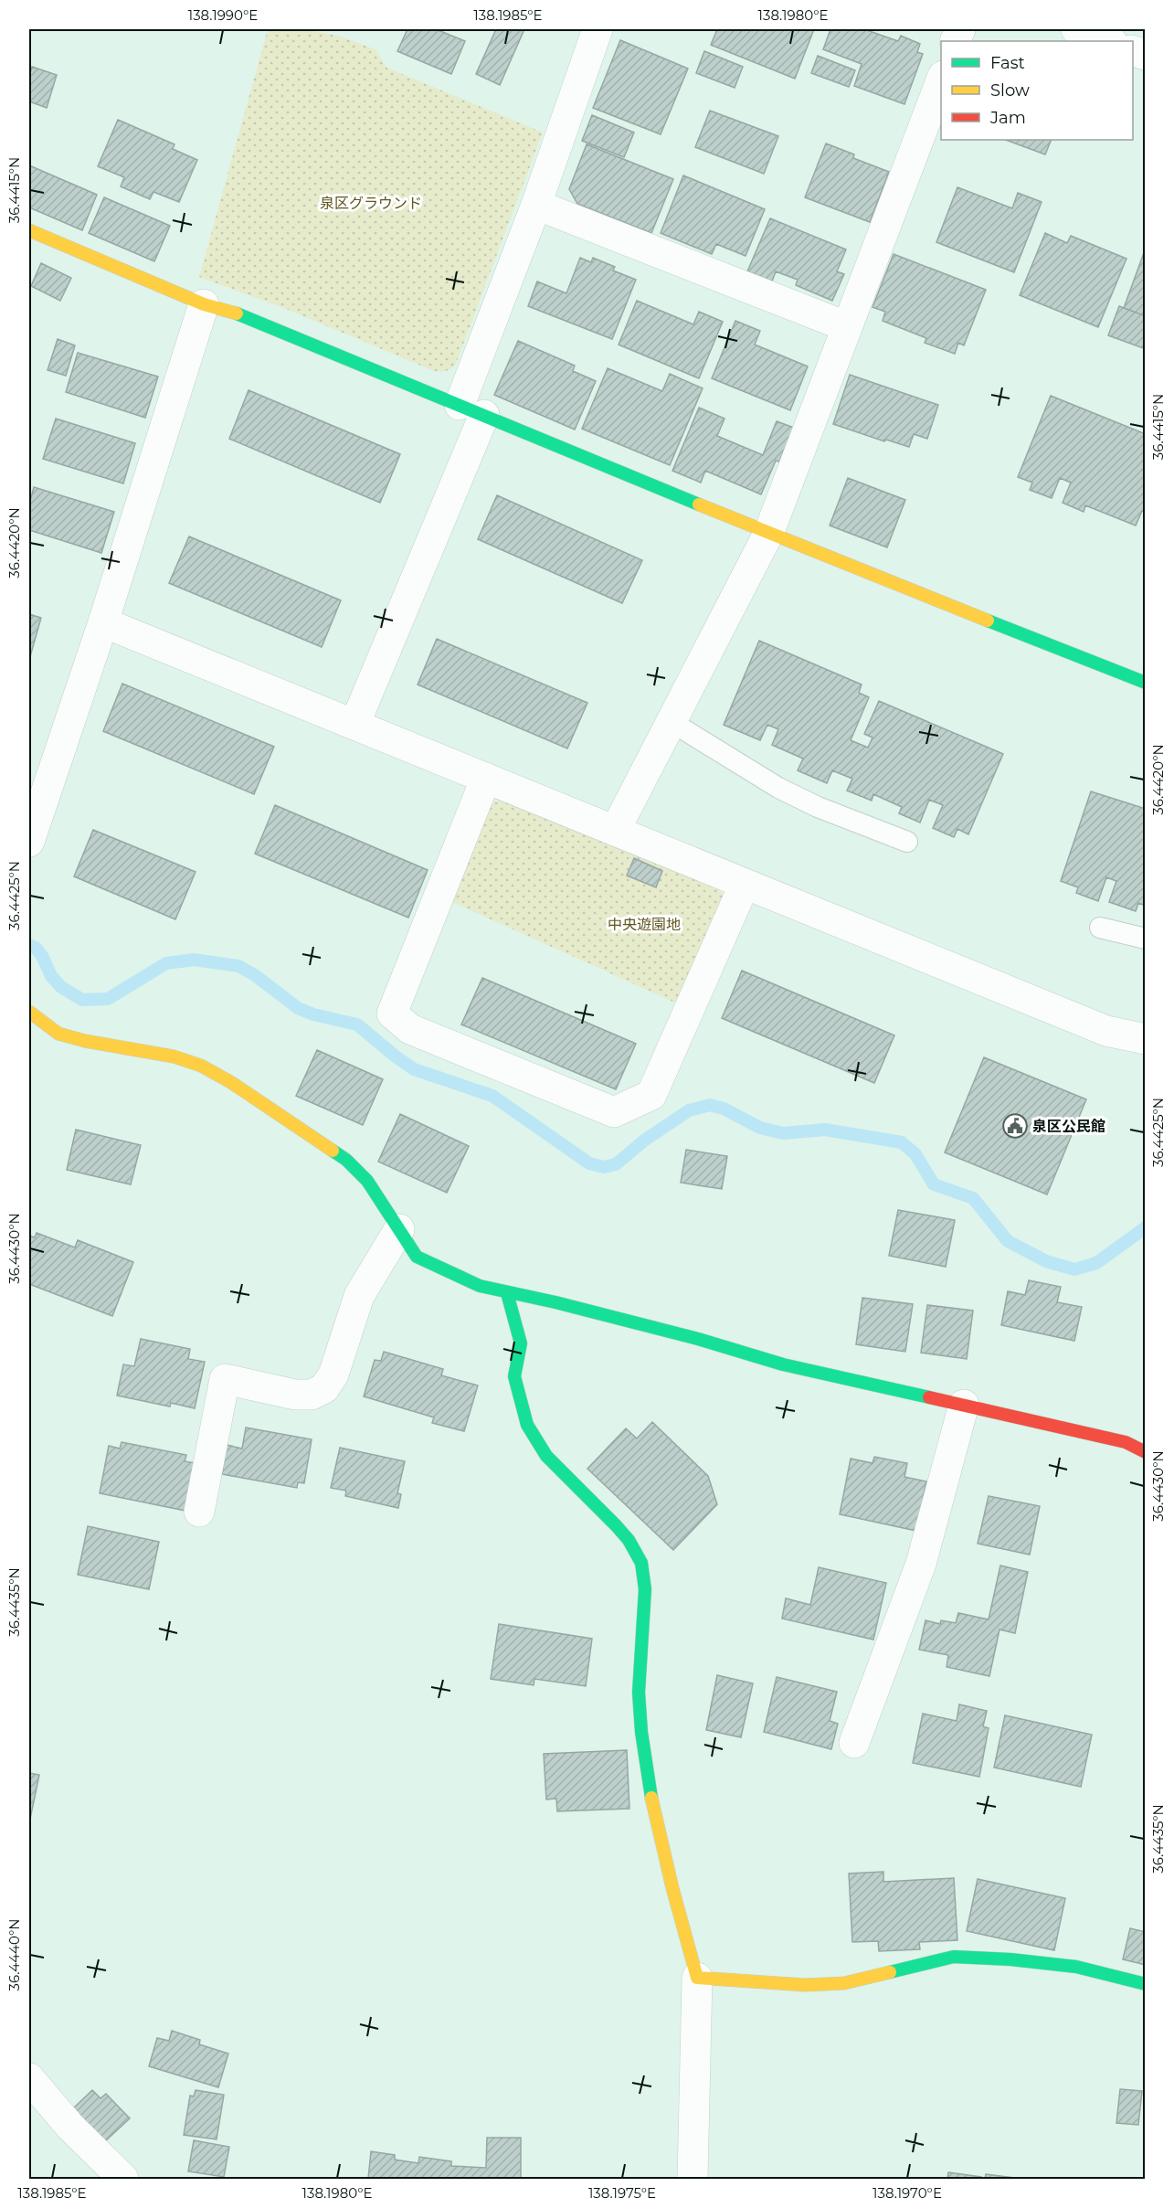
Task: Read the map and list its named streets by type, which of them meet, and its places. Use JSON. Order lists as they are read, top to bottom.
{
  "parks": ["泉区グラウンド", "中央遊園地"],
  "places": {
    "public building": ["泉区公民館"]
  },
  "legend": ["Fast", "Slow", "Jam"],
  "coordinates": [
    "138.1990°E",
    "138.1985°E",
    "138.1980°E",
    "36.4415°N",
    "36.4420°N",
    "36.4425°N",
    "36.4430°N",
    "36.4435°N",
    "36.4440°N",
    "138.1975°E",
    "138.1970°E"
  ]
}
